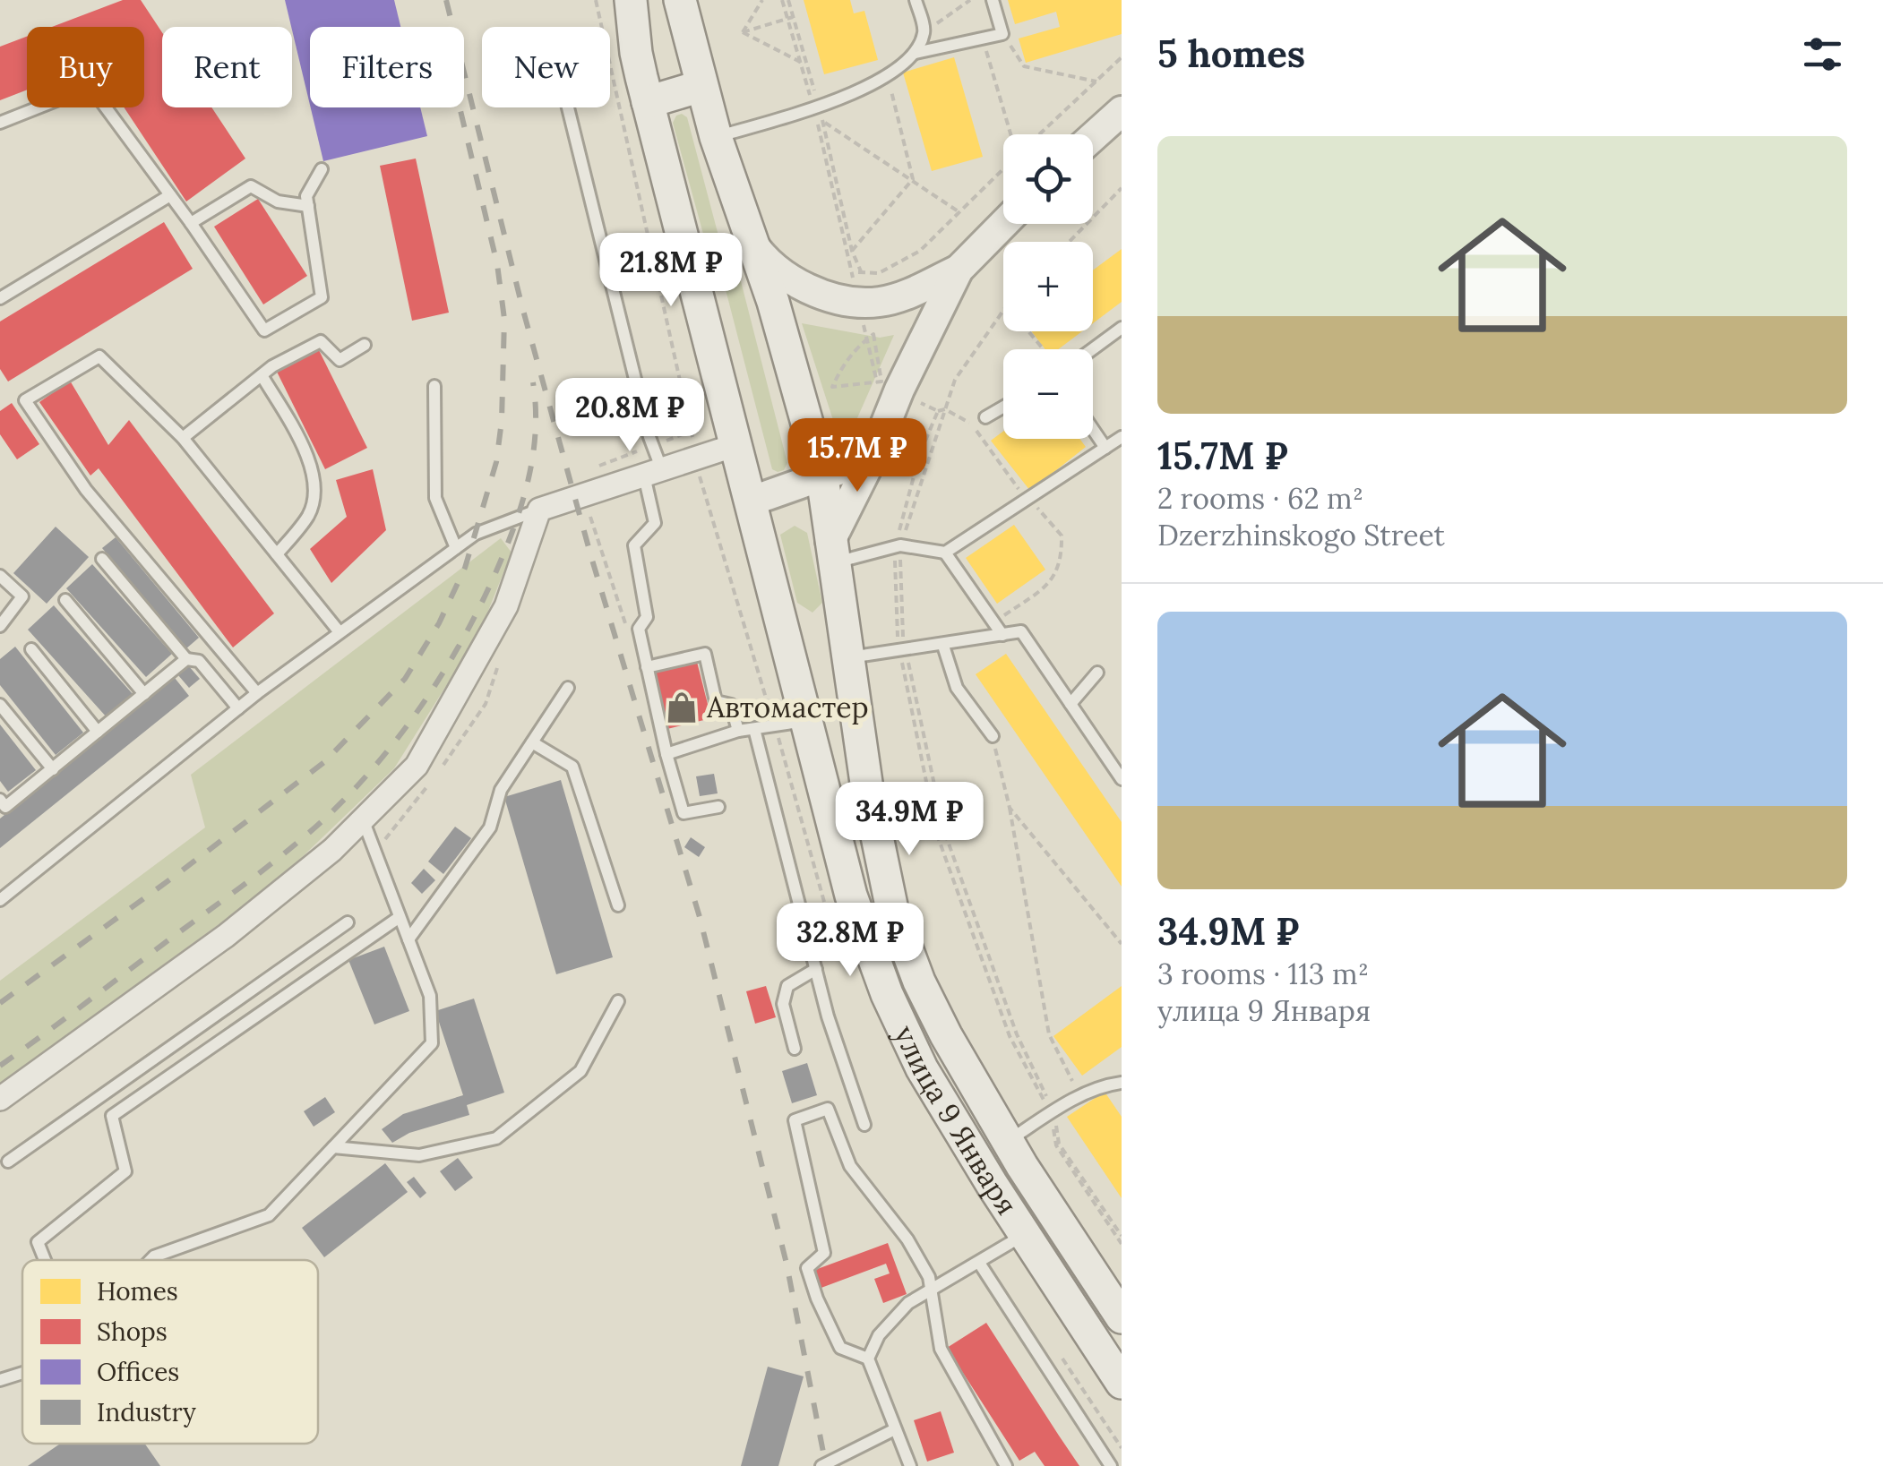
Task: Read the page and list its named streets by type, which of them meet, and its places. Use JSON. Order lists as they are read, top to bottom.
{
  "streets": {
    "main road": ["улица 9 Января"]
  },
  "places": {
    "shop": ["Автомастер"]
  },
  "legend": [
    "Homes",
    "Shops",
    "Offices",
    "Industry"
  ],
  "page": {
    "heading": "5 homes",
    "chip": [
      "Buy",
      "Rent",
      "Filters",
      "New"
    ],
    "list": [
      {
        "name": "15.7M ₽",
        "note": "2 rooms · 62 m² · Dzerzhinskogo Street"
      },
      {
        "name": "34.9M ₽",
        "note": "3 rooms · 113 m² · улица 9 Января"
      }
    ],
    "map_buttons": ["+", "−"],
    "price": [
      "21.8M ₽",
      "20.8M ₽",
      "15.7M ₽",
      "34.9M ₽",
      "32.8M ₽"
    ]
  }
}
